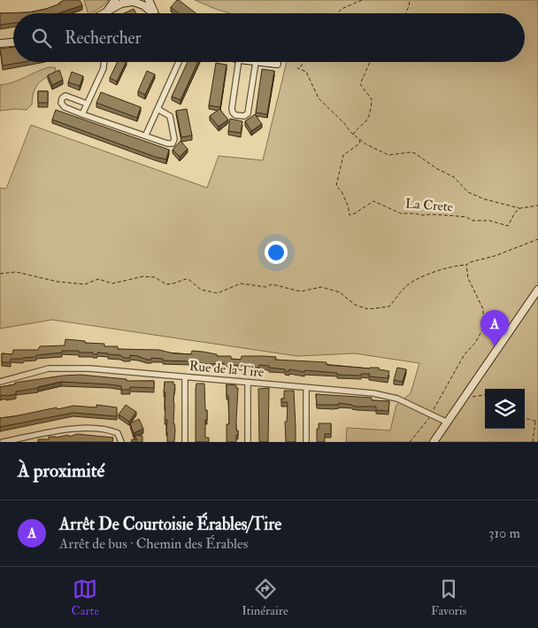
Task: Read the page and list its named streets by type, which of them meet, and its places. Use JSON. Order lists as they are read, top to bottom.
{
  "streets": {
    "street": ["Rue de la Tire"],
    "path": ["La Crete"]
  },
  "page": {
    "search": "Rechercher",
    "pins": "A",
    "heading": "À proximité",
    "list": [
      {
        "mark": "A",
        "name": "Arrêt De Courtoisie Érables/Tire",
        "note": "Arrêt de bus · Chemin des Érables",
        "value": "310 m"
      }
    ],
    "nav": ["Carte", "Itinéraire", "Favoris"]
  }
}
